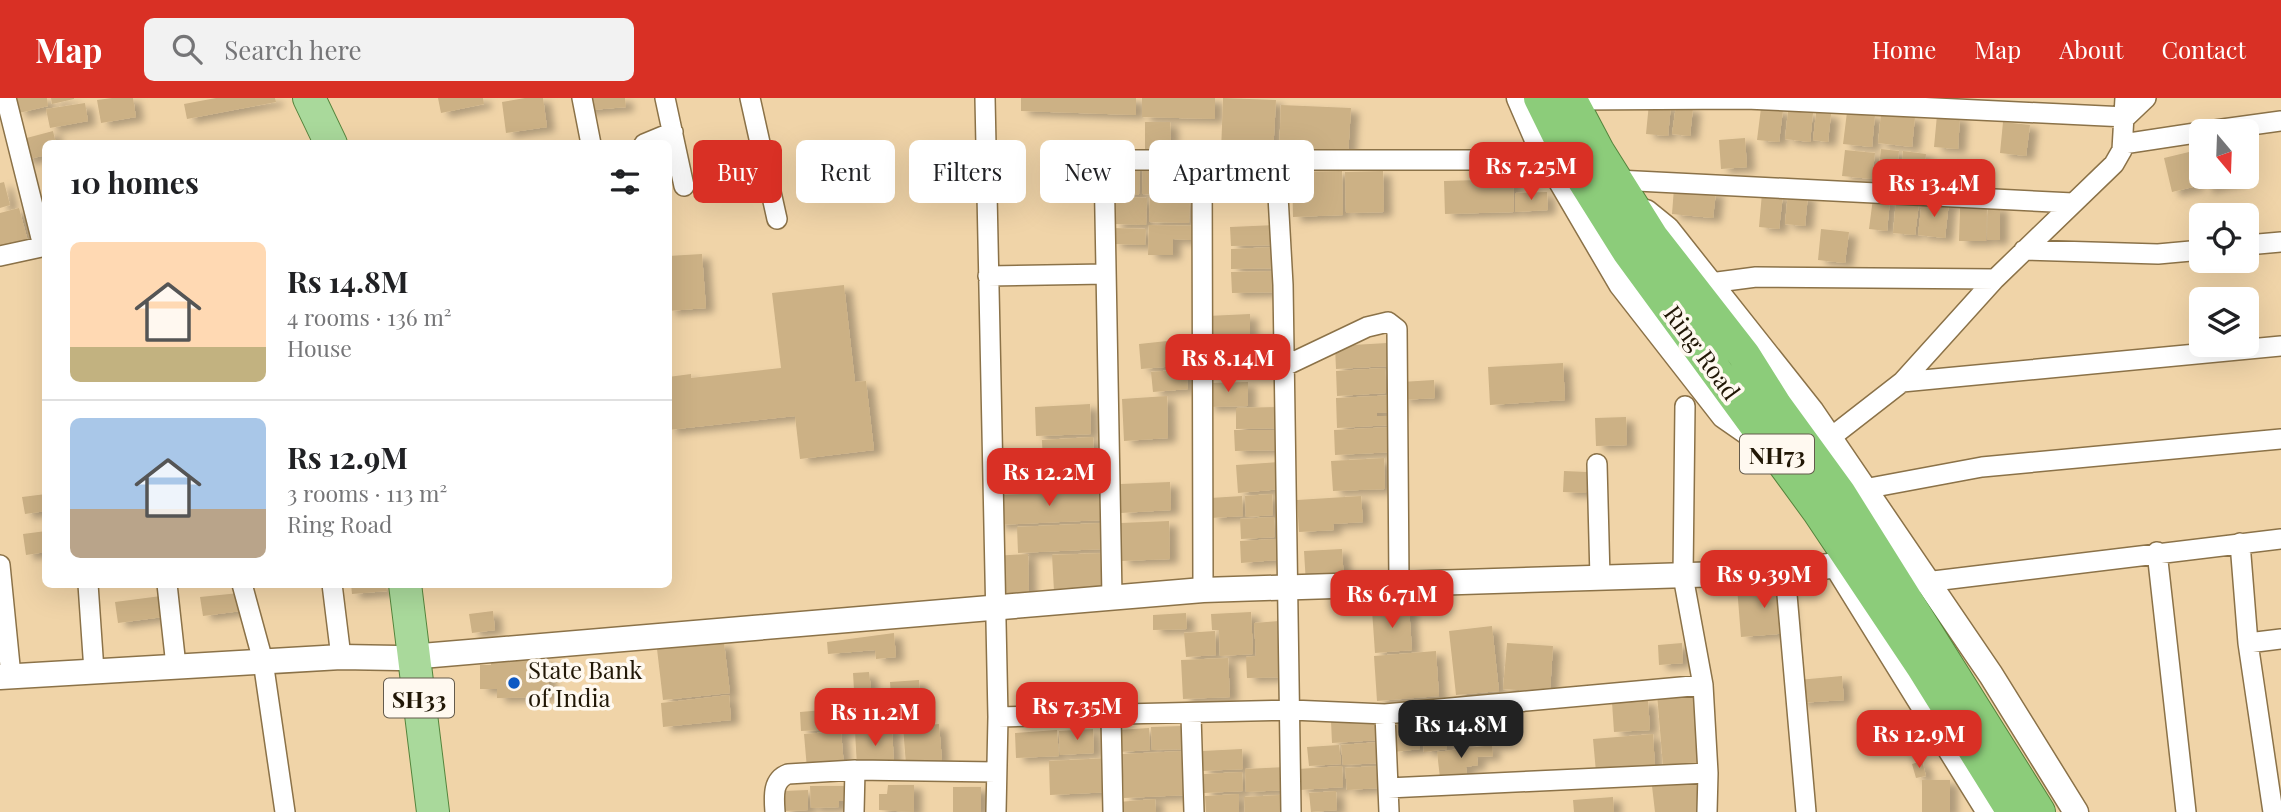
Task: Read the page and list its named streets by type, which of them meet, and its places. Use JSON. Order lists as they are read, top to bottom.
{
  "streets": {
    "highway": ["Ring Road", "NH73"],
    "main road": ["SH33"]
  },
  "places": ["State Bank of India"],
  "north": "bottom",
  "page": {
    "header": "Map",
    "search": "Search here",
    "nav": [
      "Home",
      "Map",
      "About",
      "Contact"
    ],
    "chip": [
      "Buy",
      "Rent",
      "Filters",
      "New",
      "Apartment"
    ],
    "heading": "10 homes",
    "price": [
      "Rs 7.25M",
      "Rs 13.4M",
      "Rs 8.14M",
      "Rs 12.2M",
      "Rs 9.39M",
      "Rs 6.71M",
      "Rs 7.35M",
      "Rs 11.2M",
      "Rs 14.8M",
      "Rs 12.9M"
    ],
    "list": [
      {
        "name": "Rs 14.8M",
        "note": "4 rooms · 136 m² · House"
      },
      {
        "name": "Rs 12.9M",
        "note": "3 rooms · 113 m² · Ring Road"
      }
    ]
  }
}
